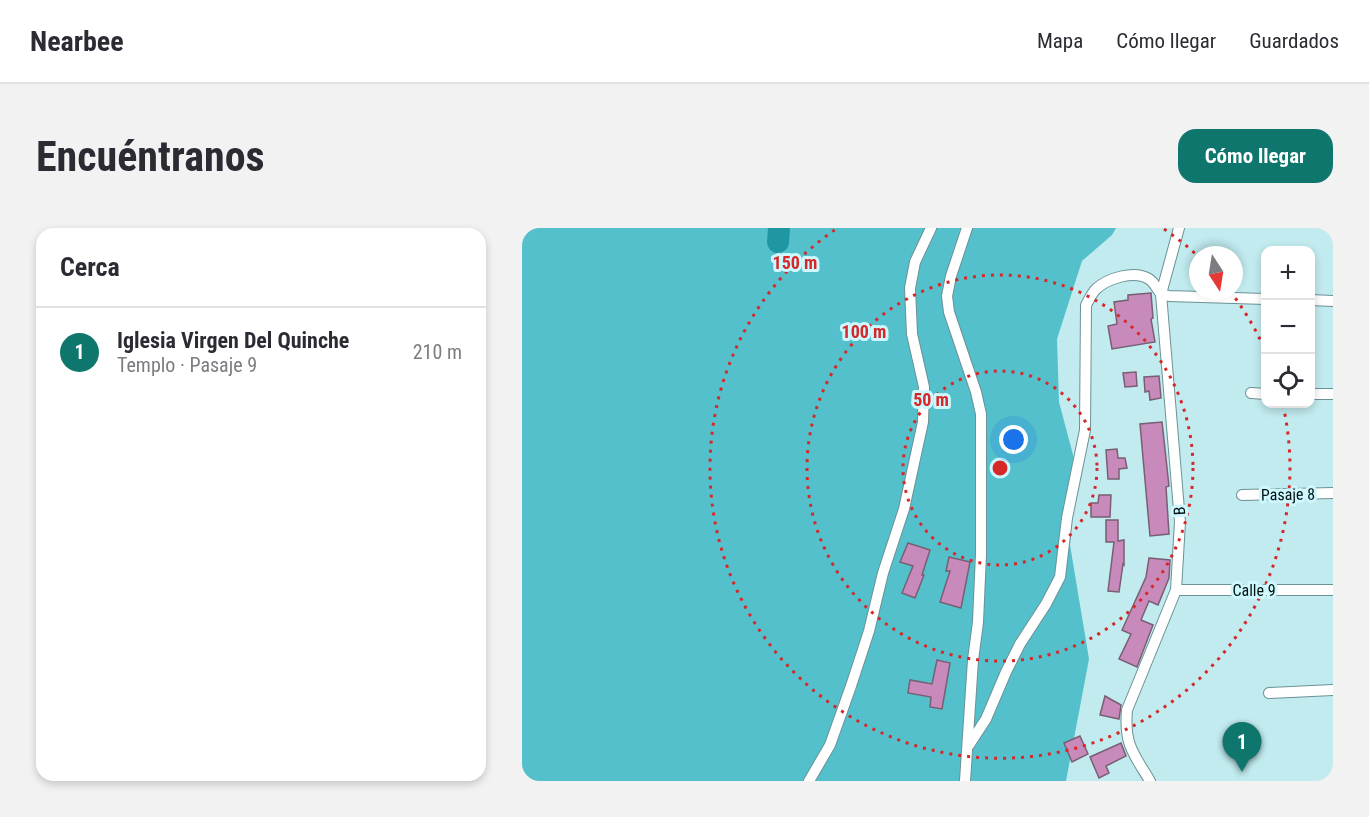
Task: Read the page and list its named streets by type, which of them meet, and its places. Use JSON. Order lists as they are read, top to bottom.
{
  "streets": {
    "street": ["Pasaje 8", "B", "Calle 9"]
  },
  "crossings": [
    ["B", "Calle 9"]
  ],
  "north": "bottom",
  "page": {
    "header": "Nearbee",
    "nav": ["Mapa", "Cómo llegar", "Guardados"],
    "buttons": "Cómo llegar",
    "title": "Encuéntranos",
    "heading": "Cerca",
    "map_buttons": ["+", "−"],
    "list": [
      {
        "mark": "1",
        "name": "Iglesia Virgen Del Quinche",
        "note": "Templo · Pasaje 9",
        "value": "210 m"
      }
    ],
    "pins": "1"
  },
  "rings": ["150 m", "100 m", "50 m"]
}
